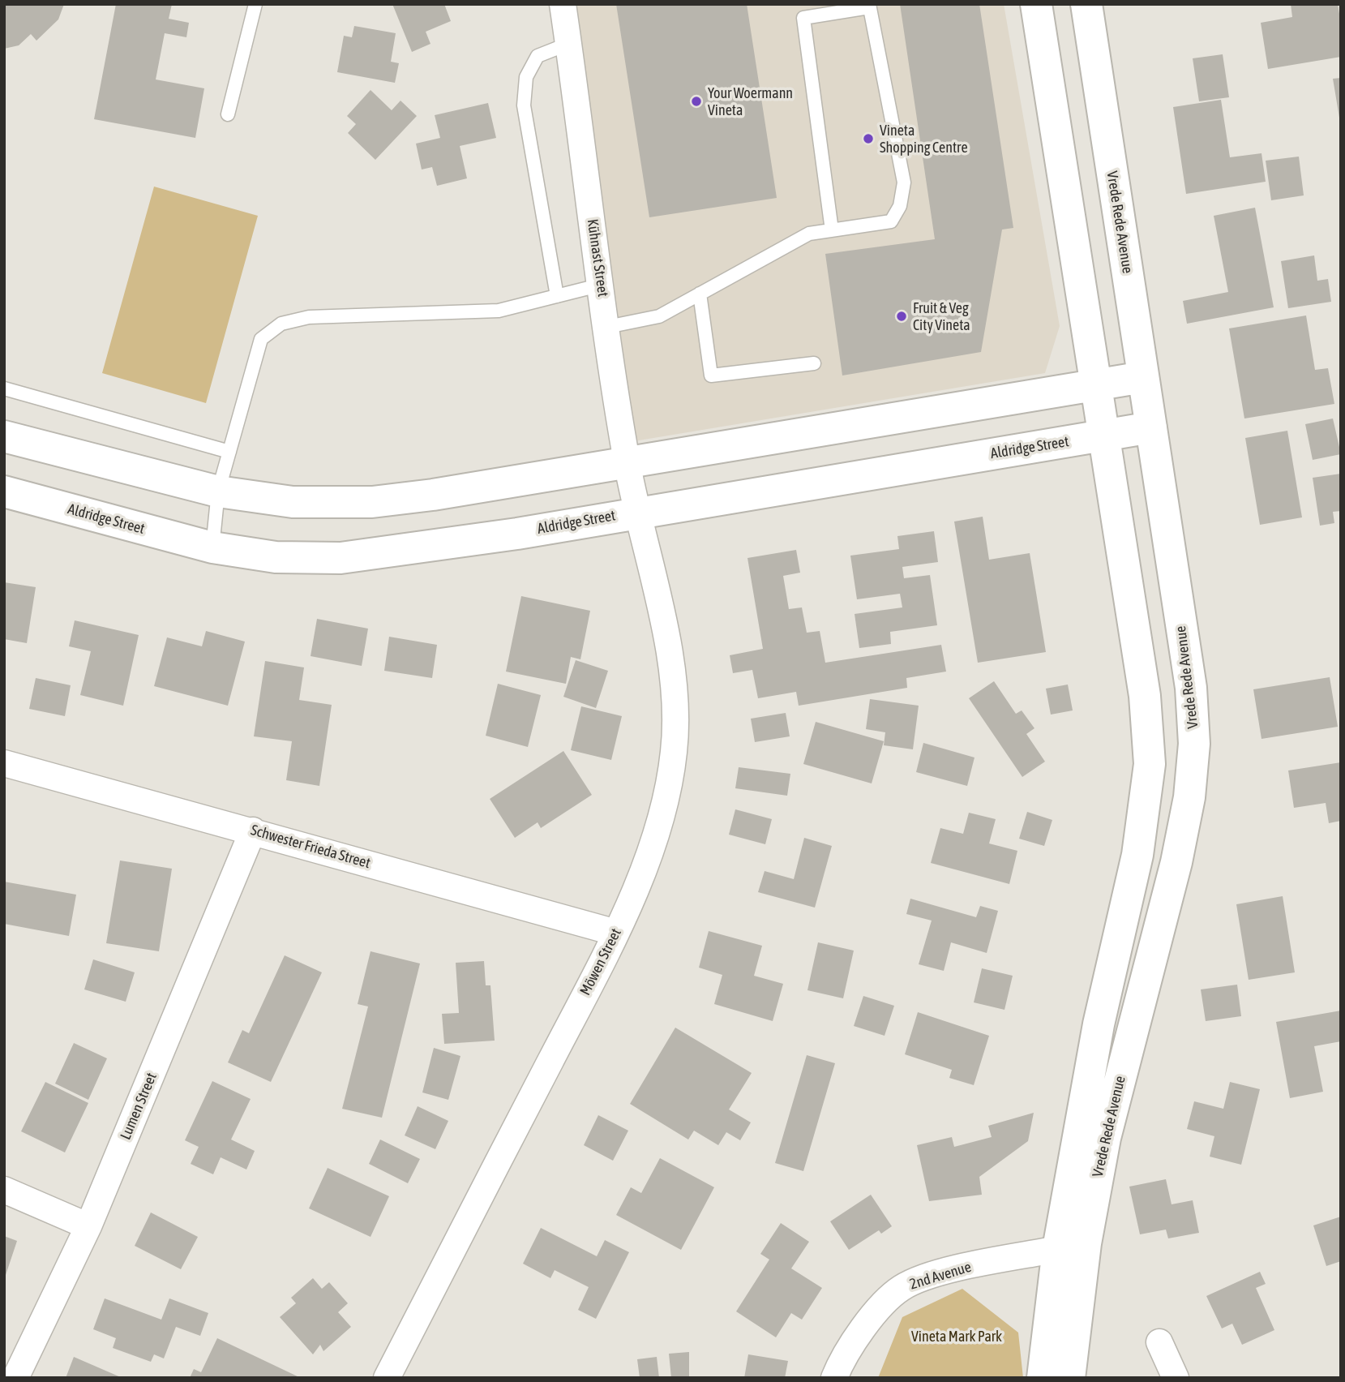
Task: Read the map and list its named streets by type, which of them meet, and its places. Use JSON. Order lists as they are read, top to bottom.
{
  "streets": {
    "street": [
      "Vrede Rede Avenue",
      "Kühnast Street",
      "Aldridge Street",
      "Schwester Frieda Street",
      "Möwen Street",
      "Lumen Street",
      "2nd Avenue"
    ]
  },
  "crossings": [
    ["Vrede Rede Avenue", "Aldridge Street"],
    ["Vrede Rede Avenue", "2nd Avenue"],
    ["Kühnast Street", "Aldridge Street"],
    ["Kühnast Street", "Möwen Street"],
    ["Aldridge Street", "Möwen Street"],
    ["Schwester Frieda Street", "Möwen Street"],
    ["Schwester Frieda Street", "Lumen Street"]
  ],
  "parks": ["Vineta Mark Park"],
  "places": ["Your Woermann Vineta", "Vineta Shopping Centre", "Fruit & Veg City Vineta"]
}
